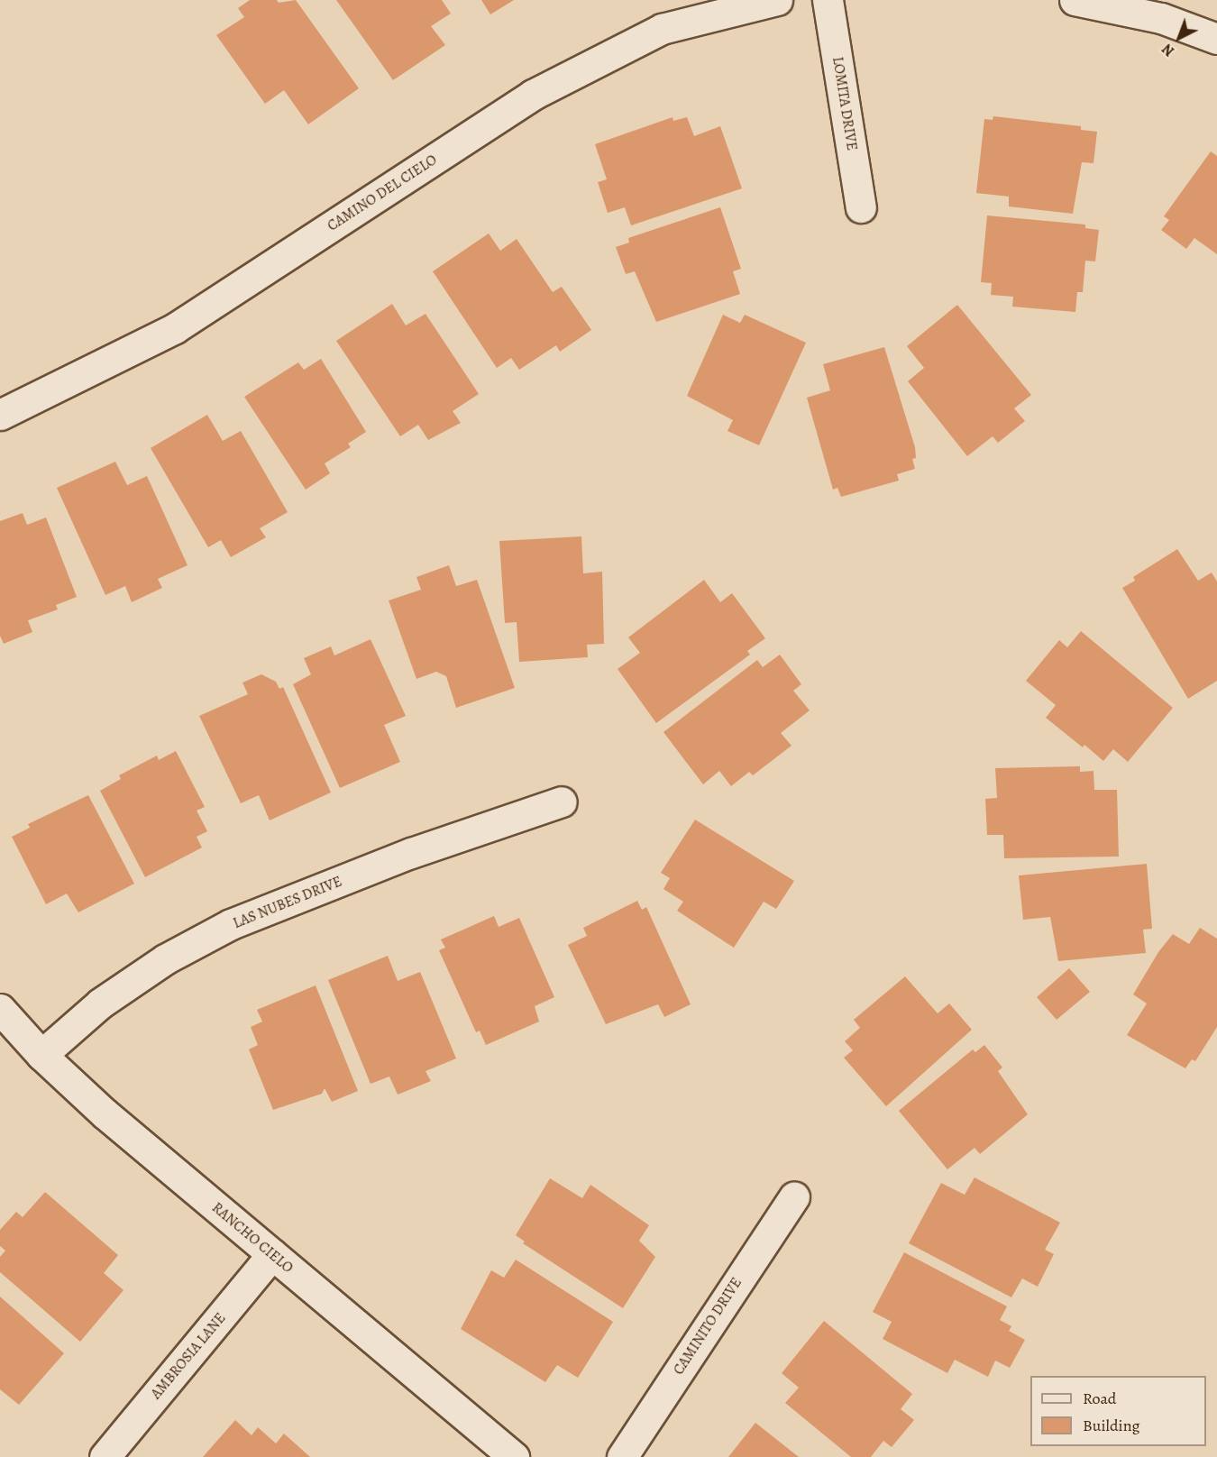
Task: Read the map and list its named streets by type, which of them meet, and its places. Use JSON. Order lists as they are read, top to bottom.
{
  "streets": {
    "street": [
      "LOMITA DRIVE",
      "CAMINO DEL CIELO",
      "LAS NUBES DRIVE",
      "RANCHO CIELO",
      "CAMINITO DRIVE",
      "AMBROSIA LANE"
    ]
  },
  "crossings": [
    ["LAS NUBES DRIVE", "RANCHO CIELO"],
    ["RANCHO CIELO", "AMBROSIA LANE"]
  ],
  "legend": ["Road", "Building"],
  "north": "bottom left"
}
